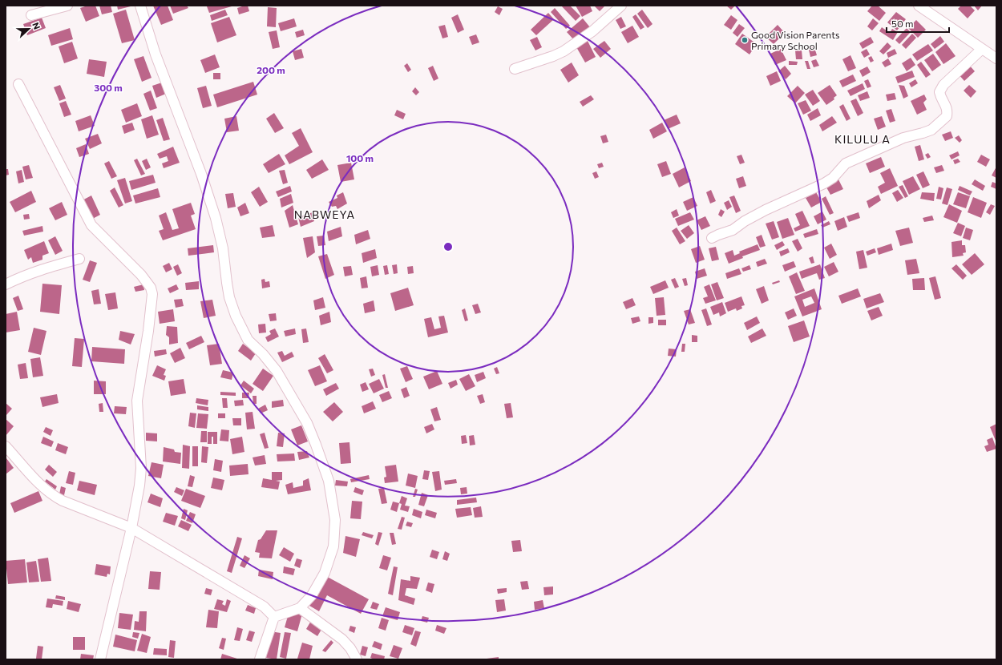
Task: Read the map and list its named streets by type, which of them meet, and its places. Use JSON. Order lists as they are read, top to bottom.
{
  "districts": ["KILULU A", "NABWEYA"],
  "places": ["Good Vision Parents Primary School"],
  "scale_bar": "50 m",
  "north": "right",
  "rings": ["200 m", "300 m", "100 m"]
}
